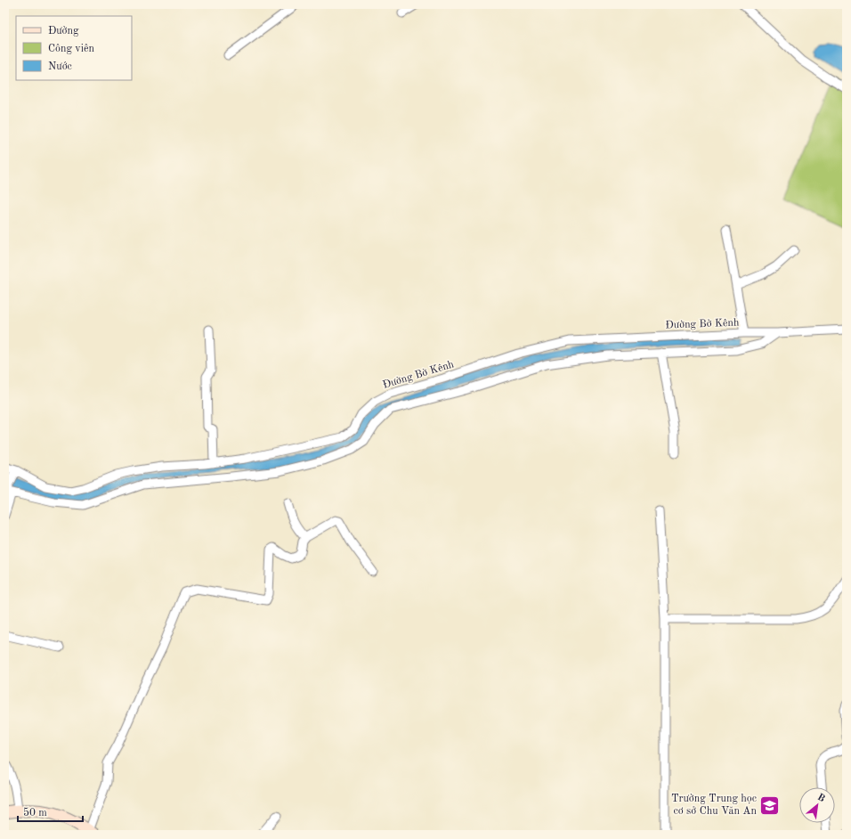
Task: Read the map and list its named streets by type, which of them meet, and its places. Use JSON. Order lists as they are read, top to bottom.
{
  "streets": {
    "street": ["Đường Bờ Kênh"]
  },
  "places": {
    "school or university": ["Trường Trung học cơ sở Chu Văn An"]
  },
  "legend": ["Đường", "Công viên", "Nước"],
  "scale_bar": "50 m",
  "north": "top right"
}
